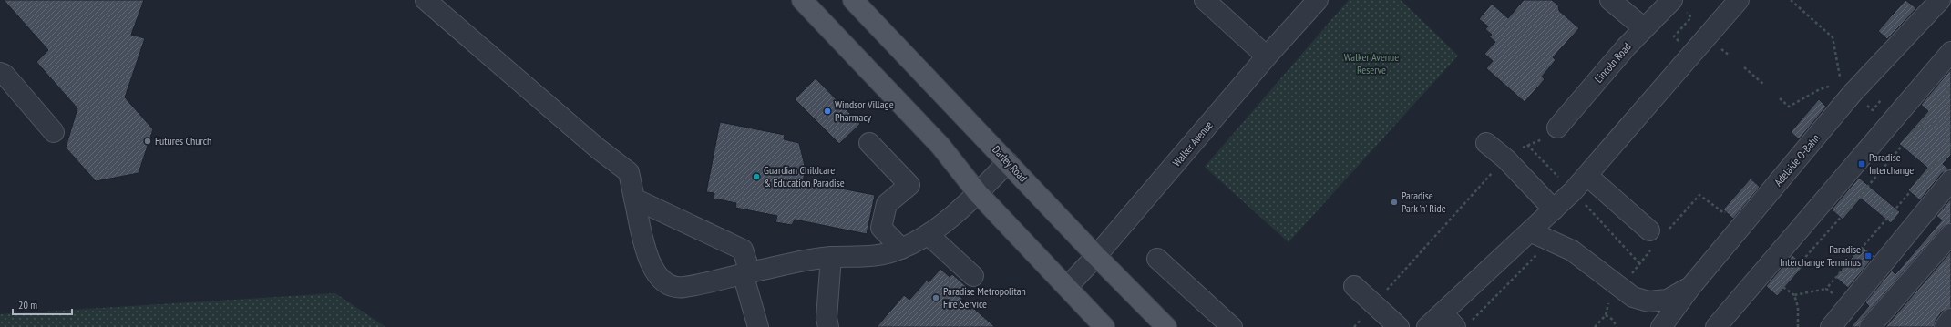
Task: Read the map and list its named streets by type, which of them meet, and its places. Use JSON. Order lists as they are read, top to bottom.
{
  "streets": {
    "main road": ["Darley Road"],
    "street": ["Lincoln Road", "Walker Avenue", "Adelaide O-Bahn"]
  },
  "crossings": [
    ["Walker Avenue", "Darley Road"]
  ],
  "parks": ["Walker Avenue Reserve"],
  "places": {
    "other": [
      "Windsor Village Pharmacy",
      "Futures Church",
      "Guardian Childcare & Education Paradise",
      "Paradise Park 'n' Ride",
      "Paradise Metropolitan Fire Service"
    ],
    "transit": ["Paradise Interchange", "Paradise Interchange Terminus"]
  },
  "scale_bar": "20 m"
}
